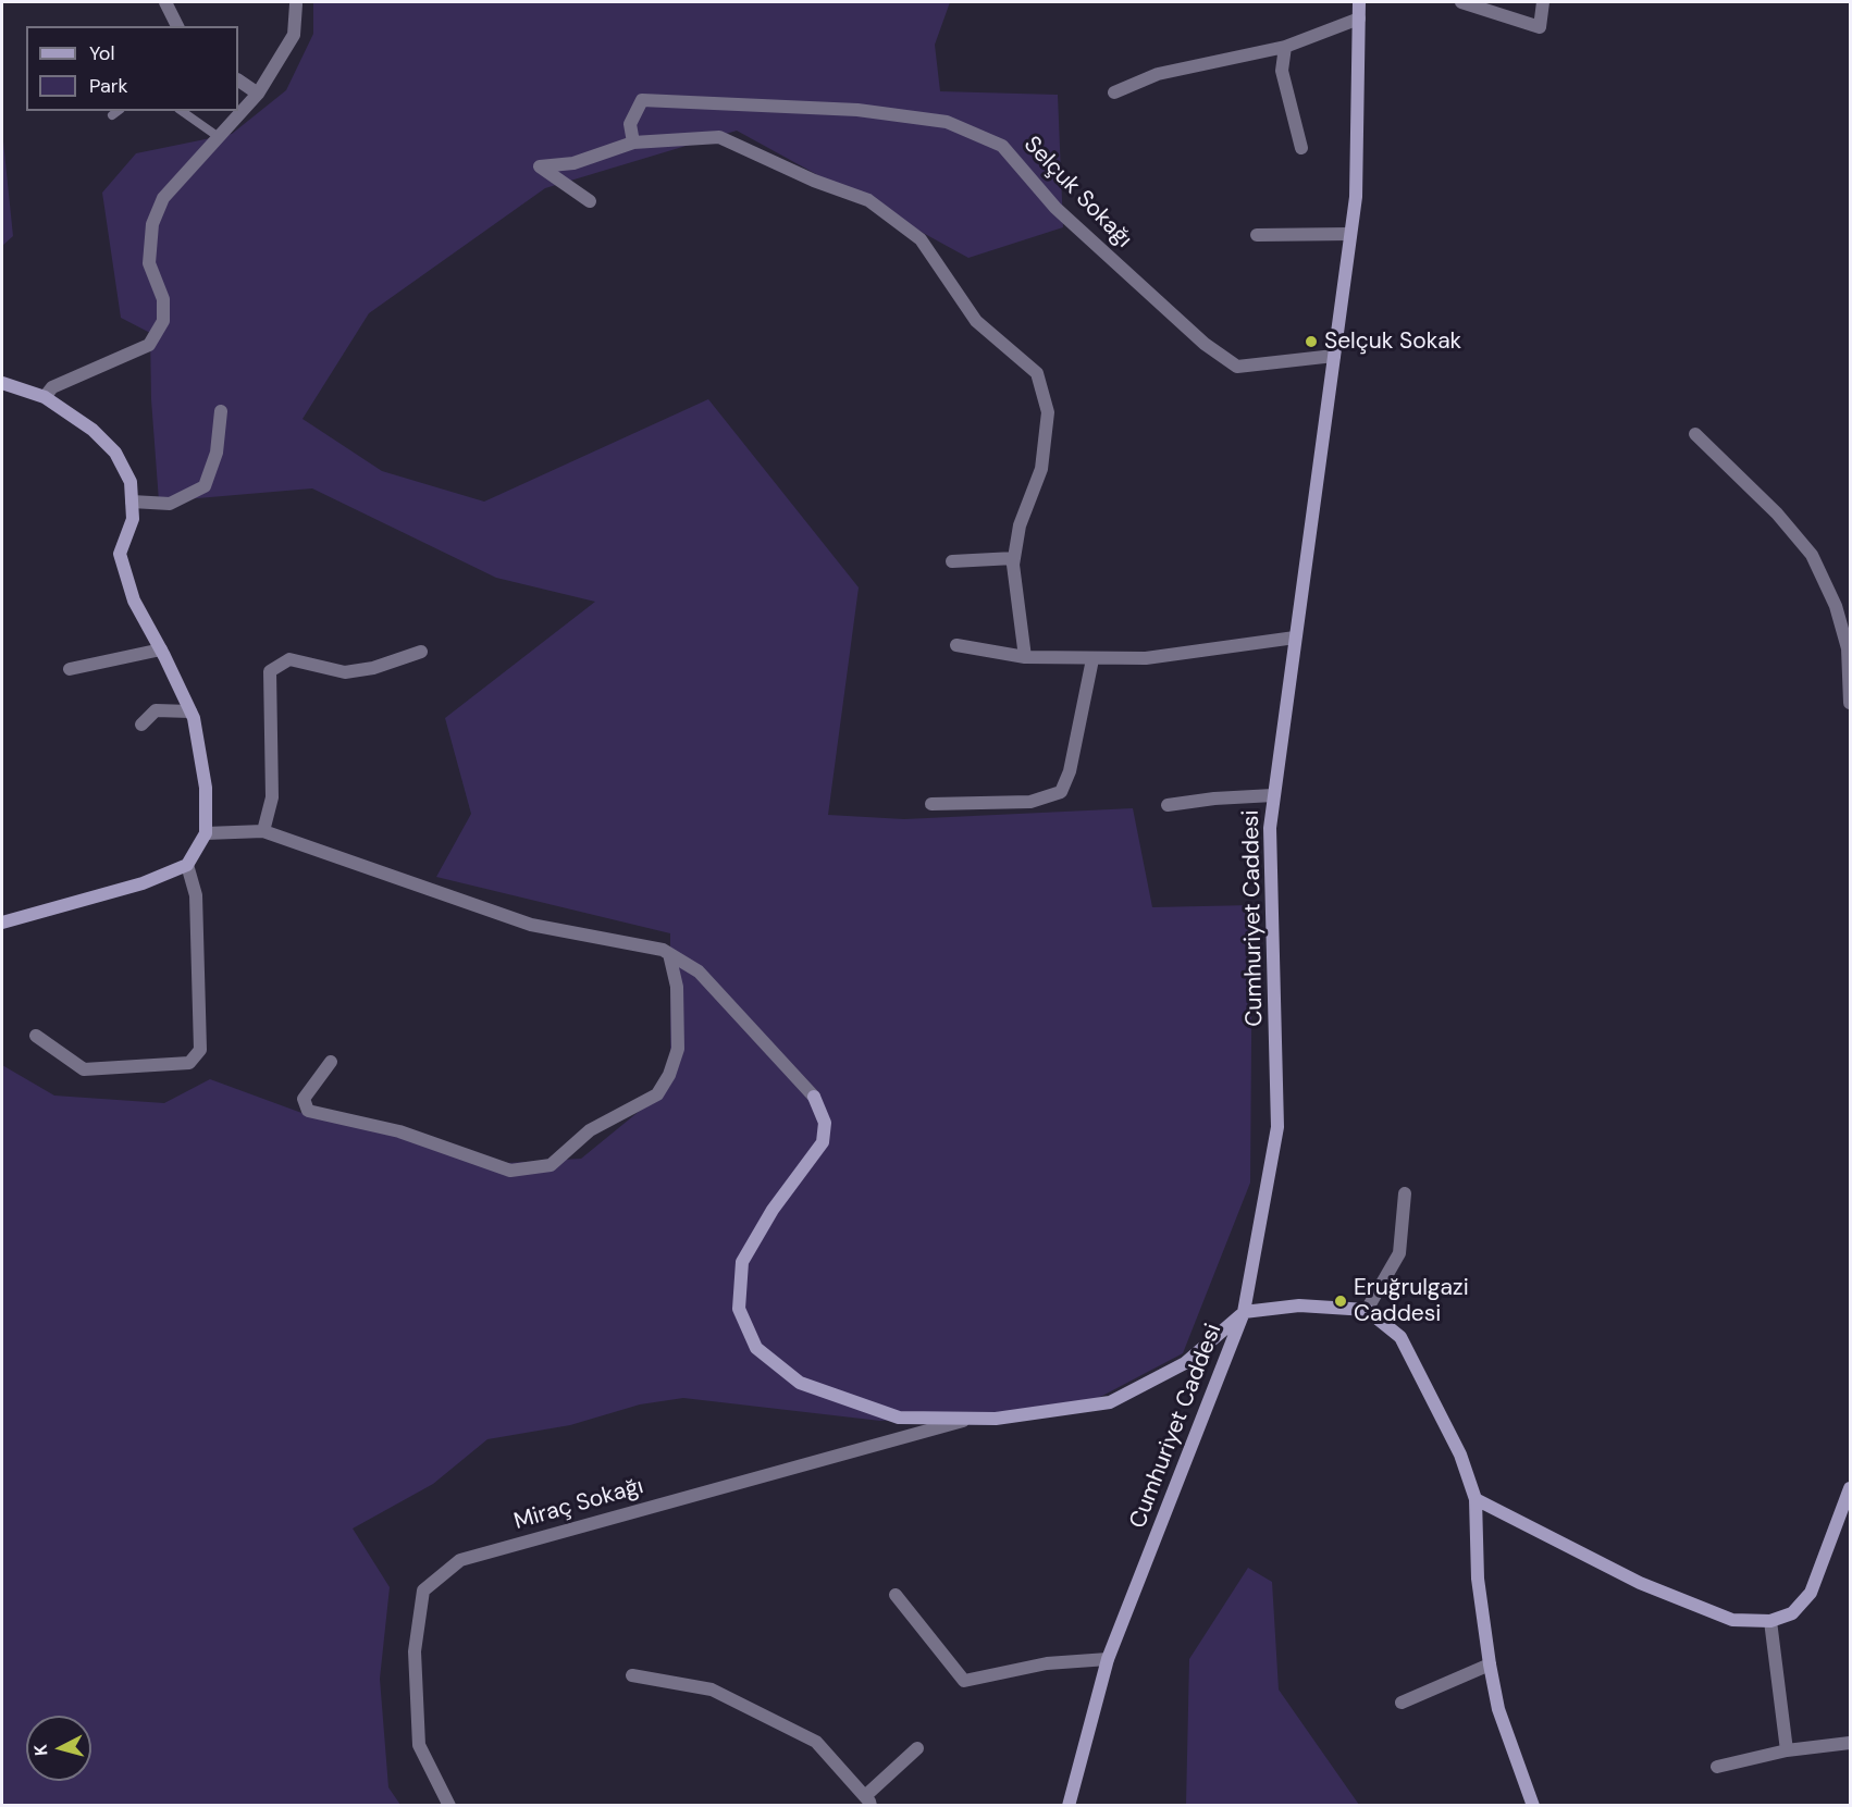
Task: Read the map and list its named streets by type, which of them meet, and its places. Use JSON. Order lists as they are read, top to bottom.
{
  "streets": {
    "street": ["Selçuk Sokağı", "Cumhuriyet Caddesi", "Miraç Sokağı"]
  },
  "crossings": [
    ["Selçuk Sokağı", "Cumhuriyet Caddesi"]
  ],
  "places": ["Selçuk Sokak", "Eruğrulgazi Caddesi"],
  "legend": ["Yol", "Park"],
  "north": "left"
}
